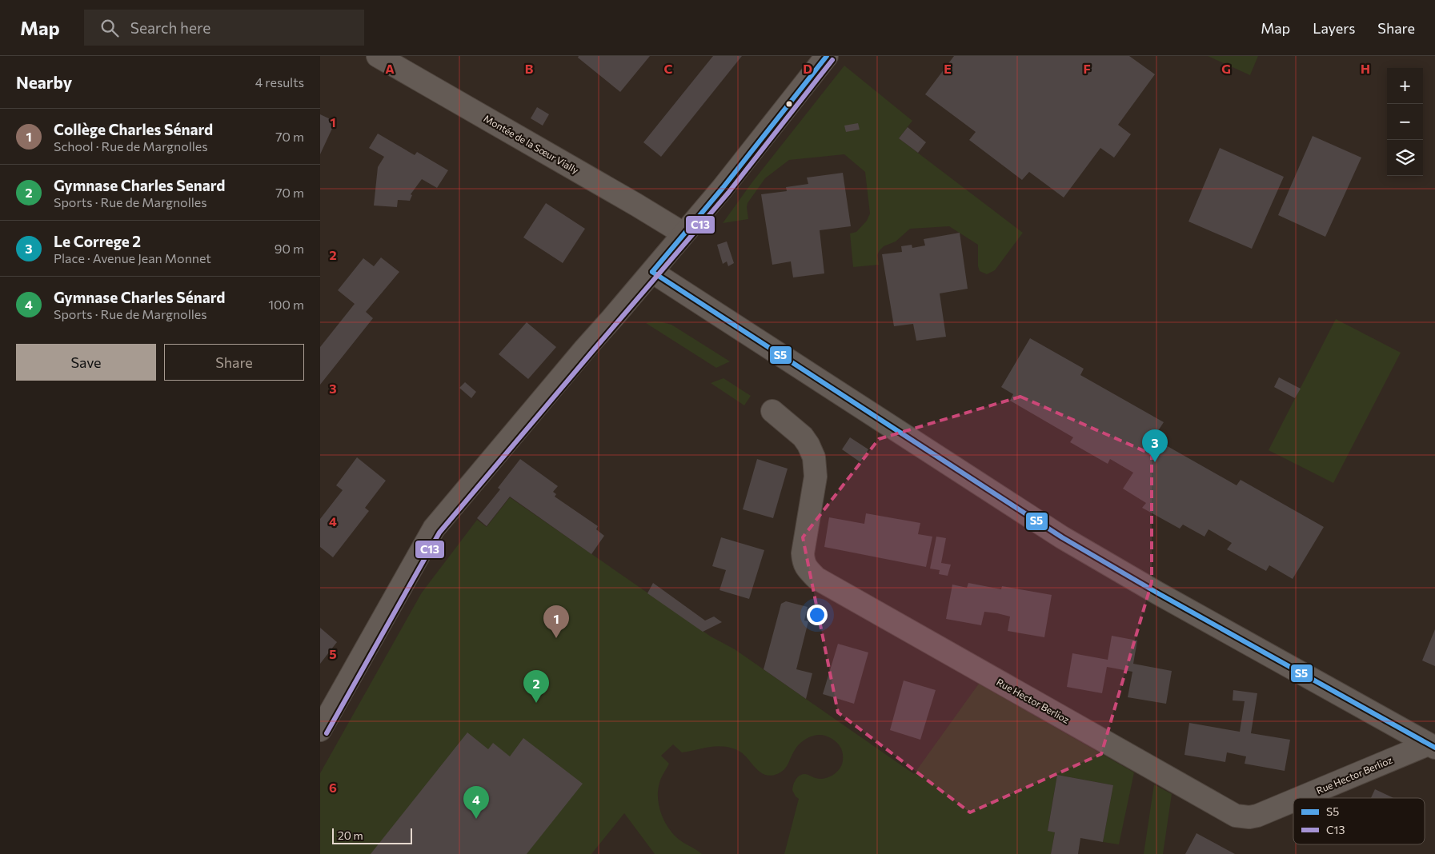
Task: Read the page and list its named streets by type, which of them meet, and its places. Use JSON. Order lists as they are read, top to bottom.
{
  "streets": {
    "street": ["Montée de la Sœur Vially", "Rue Hector Berlioz"]
  },
  "lines": ["transit line S5", "transit line C13"],
  "legend": ["S5", "C13"],
  "scale_bar": "20 m",
  "page": {
    "header": "Map",
    "search": "Search here",
    "nav": ["Map", "Layers", "Share"],
    "heading": ["Nearby", "4 results"],
    "map_buttons": ["+", "−"],
    "list": [
      {
        "mark": "1",
        "name": "Collège Charles Sénard",
        "note": "School · Rue de Margnolles",
        "value": "70 m"
      },
      {
        "mark": "2",
        "name": "Gymnase Charles Senard",
        "note": "Sports · Rue de Margnolles",
        "value": "70 m"
      },
      {
        "mark": "3",
        "name": "Le Correge 2",
        "note": "Place · Avenue Jean Monnet",
        "value": "90 m"
      },
      {
        "mark": "4",
        "name": "Gymnase Charles Sénard",
        "note": "Sports · Rue de Margnolles",
        "value": "100 m"
      }
    ],
    "buttons": ["Save", "Share"],
    "pins": [
      "3",
      "1",
      "2",
      "4"
    ],
    "scale": "20 m"
  },
  "grid": {
    "columns": [
      "A",
      "B",
      "C",
      "D",
      "E",
      "F",
      "G",
      "H"
    ],
    "rows": [
      "1",
      "2",
      "3",
      "4",
      "5",
      "6"
    ]
  }
}
